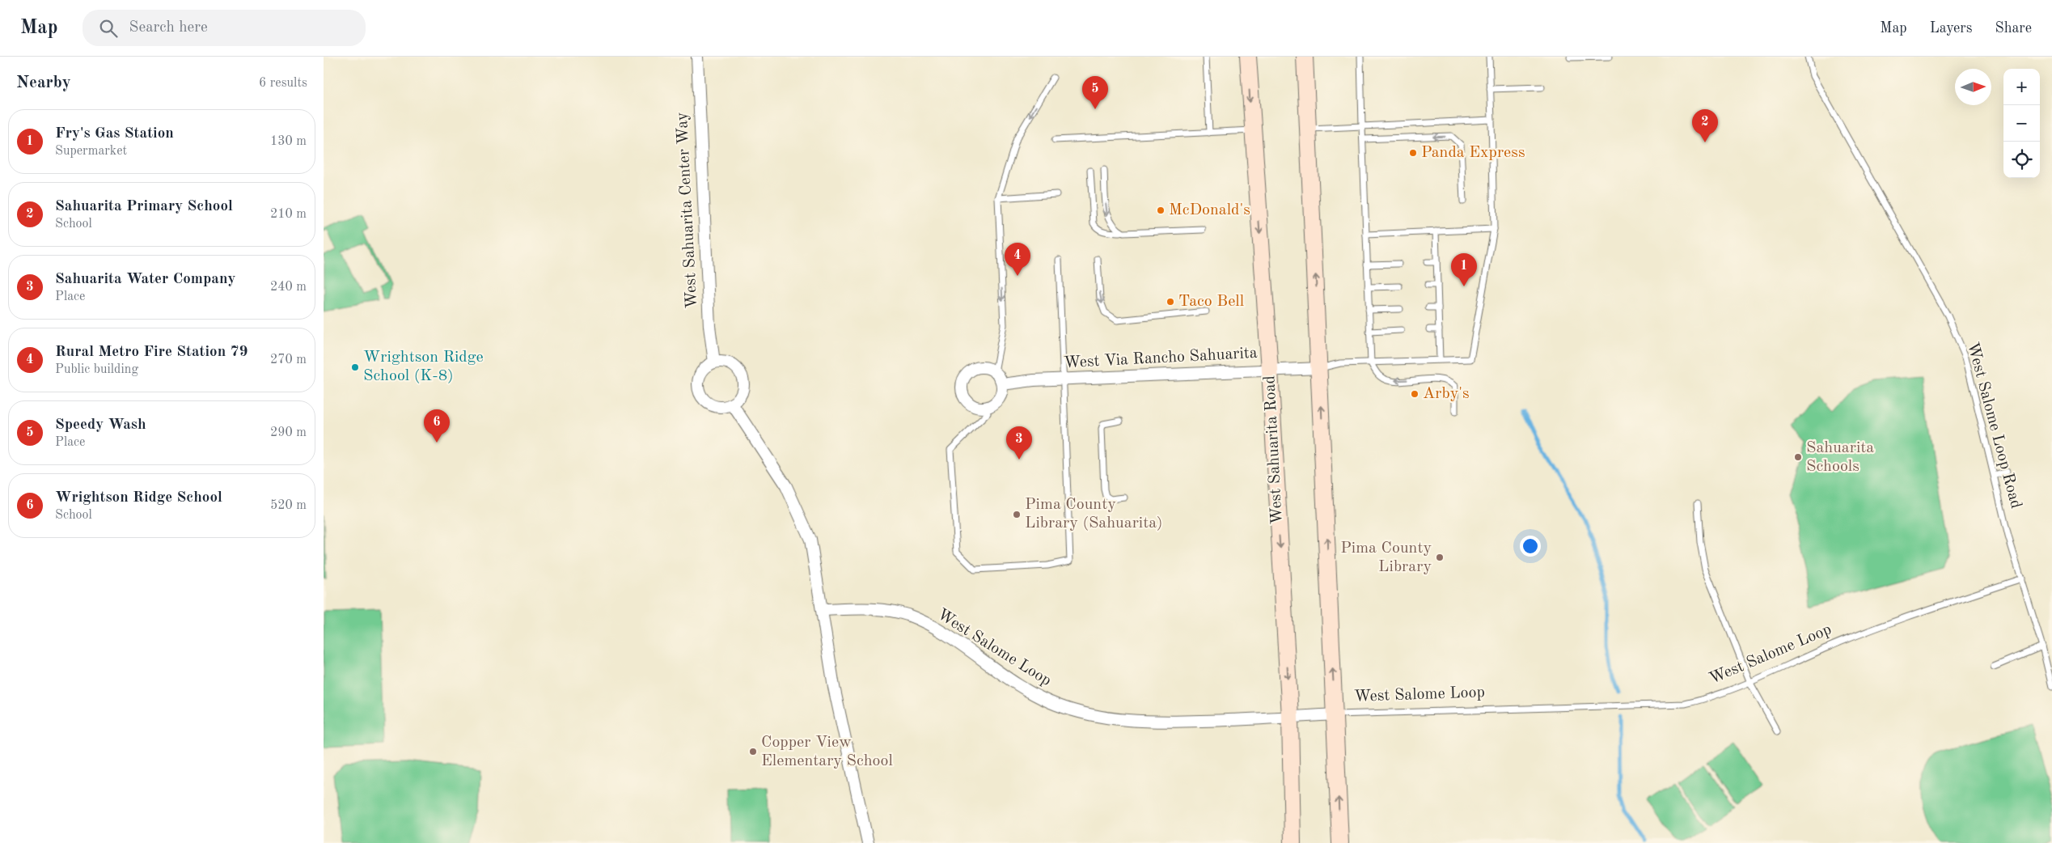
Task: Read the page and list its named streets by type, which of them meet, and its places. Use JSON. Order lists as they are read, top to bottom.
{
  "streets": {
    "main road": ["West Sahuarita Road"],
    "street": ["West Sahuarita Center Way", "West Via Rancho Sahuarita", "West Salome Loop"],
    "lane": ["West Salome Loop Road"]
  },
  "crossings": [
    ["West Via Rancho Sahuarita", "West Sahuarita Road"],
    ["West Salome Loop Road", "West Salome Loop"],
    ["West Sahuarita Road", "West Salome Loop"]
  ],
  "places": [
    "Panda Express",
    "McDonald's",
    "Taco Bell",
    "Wrightson Ridge School (K-8)",
    "Arby's",
    "Sahuarita Schools",
    "Pima County Library (Sahuarita)",
    "Pima County Library",
    "Copper View Elementary School"
  ],
  "north": "right",
  "page": {
    "header": "Map",
    "search": "Search here",
    "nav": ["Map", "Layers", "Share"],
    "heading": ["Nearby", "6 results"],
    "map_buttons": ["+", "−"],
    "pins": [
      "5",
      "2",
      "4",
      "1",
      "6",
      "3"
    ],
    "list": [
      {
        "mark": "1",
        "name": "Fry's Gas Station",
        "note": "Supermarket",
        "value": "130 m"
      },
      {
        "mark": "2",
        "name": "Sahuarita Primary School",
        "note": "School",
        "value": "210 m"
      },
      {
        "mark": "3",
        "name": "Sahuarita Water Company",
        "note": "Place",
        "value": "240 m"
      },
      {
        "mark": "4",
        "name": "Rural Metro Fire Station 79",
        "note": "Public building",
        "value": "270 m"
      },
      {
        "mark": "5",
        "name": "Speedy Wash",
        "note": "Place",
        "value": "290 m"
      },
      {
        "mark": "6",
        "name": "Wrightson Ridge School",
        "note": "School",
        "value": "520 m"
      }
    ]
  }
}
